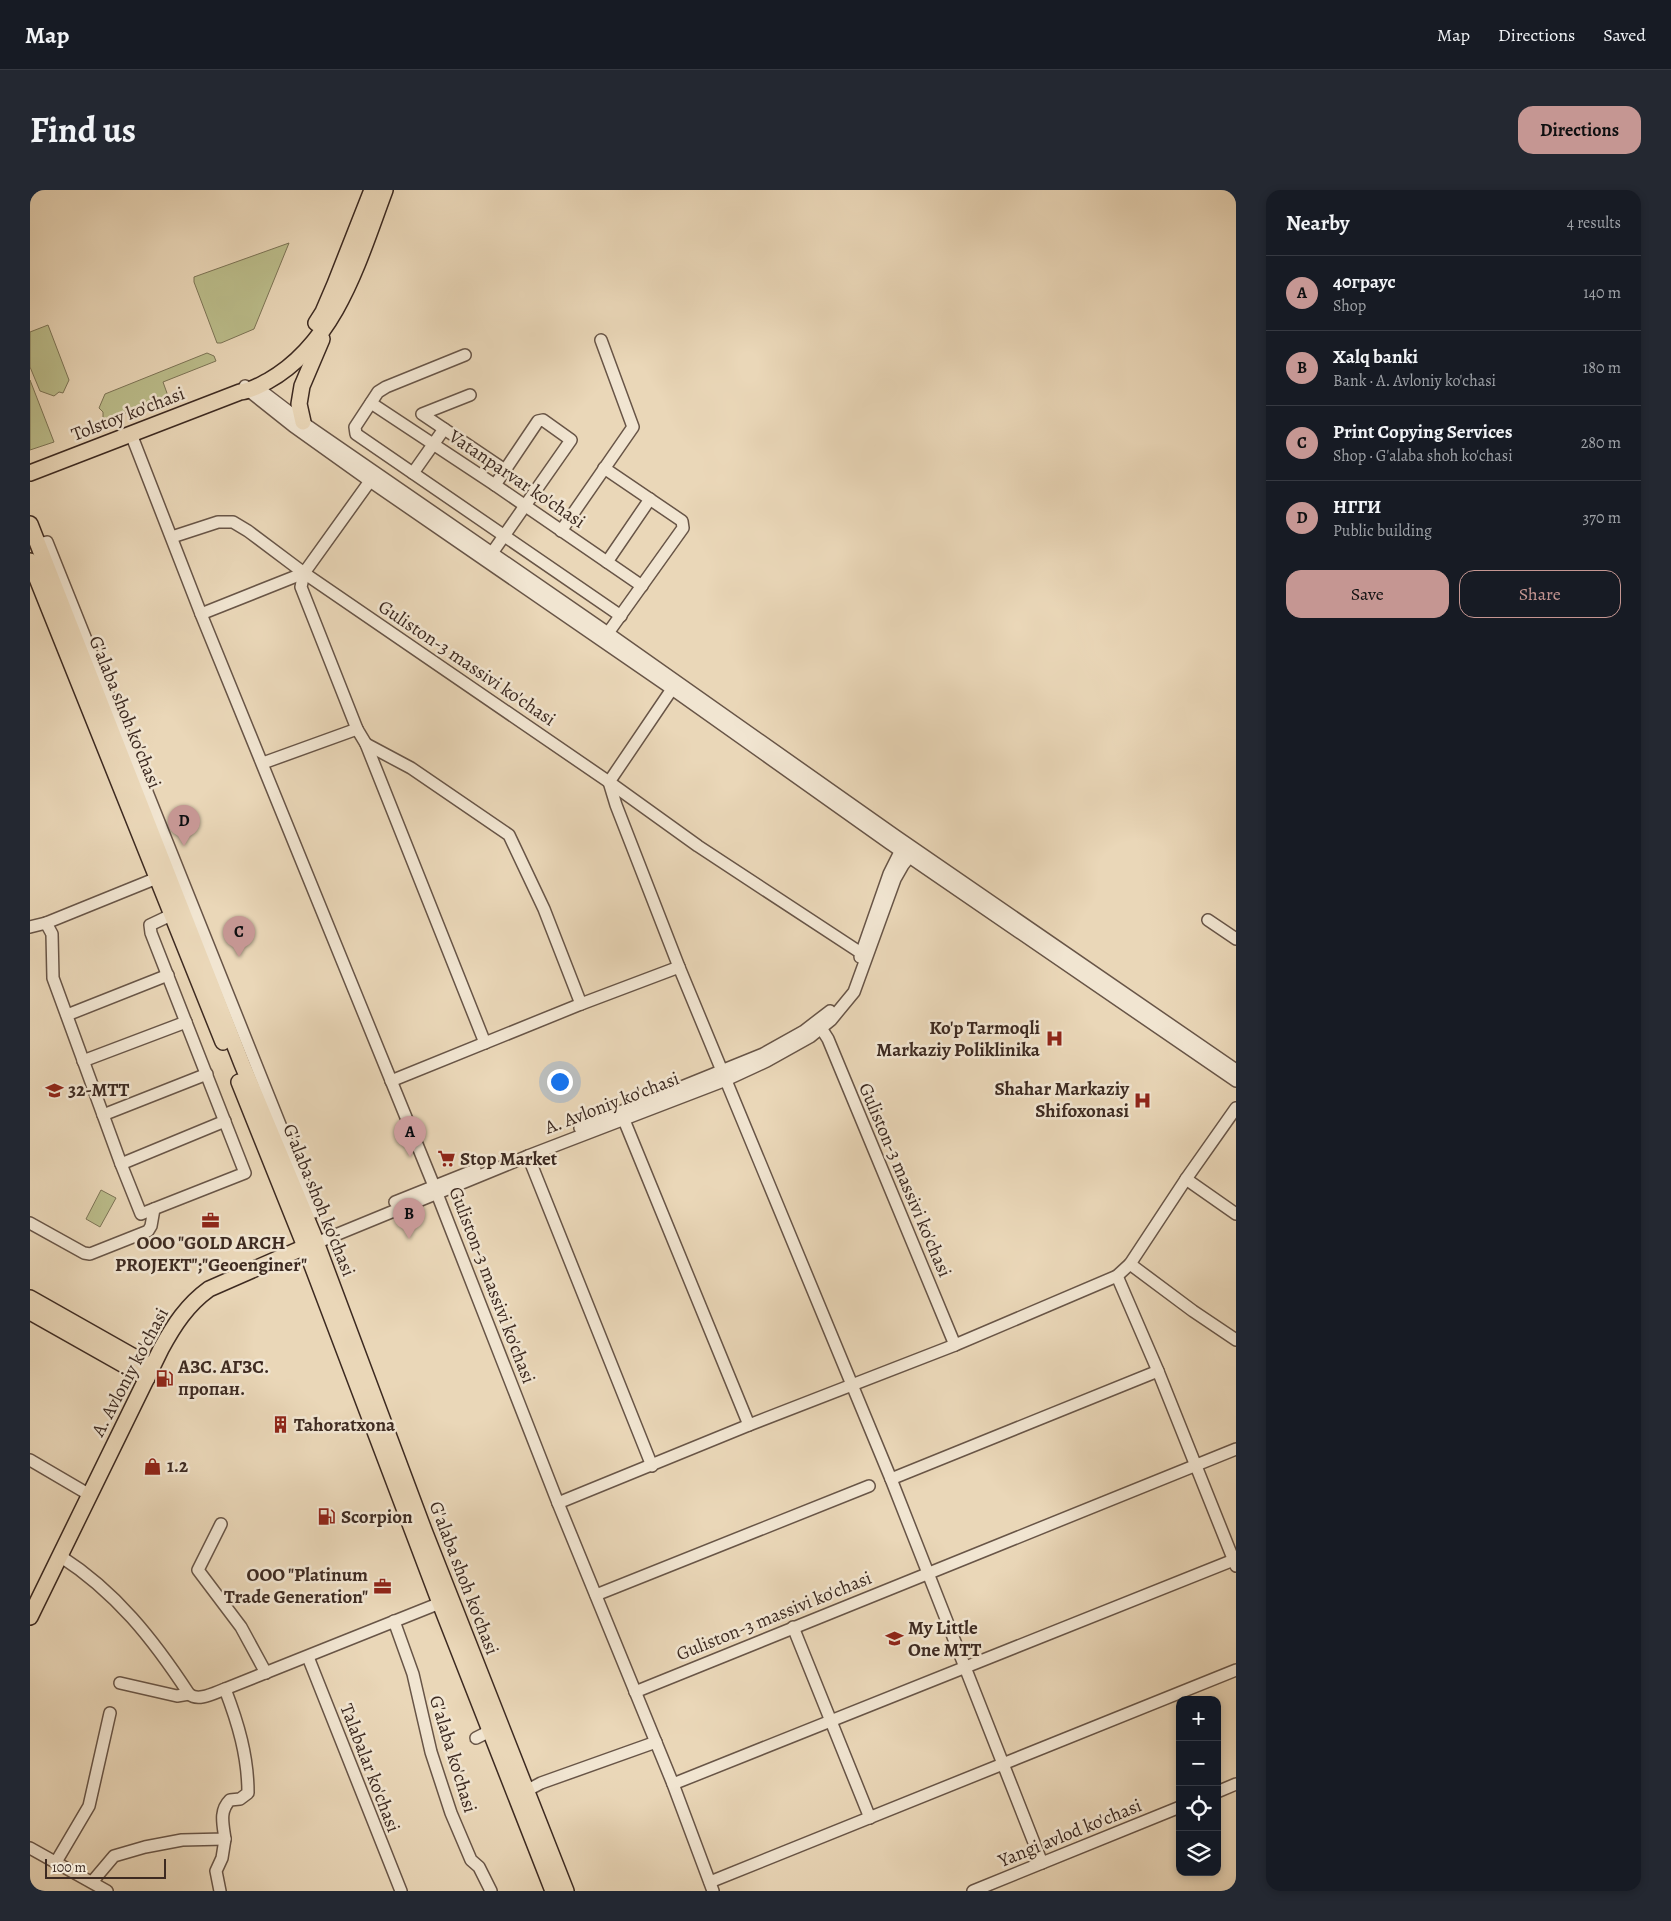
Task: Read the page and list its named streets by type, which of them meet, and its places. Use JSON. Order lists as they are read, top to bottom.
{
  "streets": {
    "main road": ["Tolstoy ko'chasi", "G'alaba shoh ko'chasi", "A. Avloniy ko'chasi"],
    "street": [
      "Vatanparvar ko'chasi",
      "Guliston-3 massivi ko'chasi",
      "G'alaba ko'chasi",
      "Talabalar ko'chasi",
      "Yangi avlod ko'chasi"
    ]
  },
  "crossings": [
    ["Tolstoy ko'chasi", "Guliston-3 massivi ko'chasi"],
    ["Guliston-3 massivi ko'chasi", "A. Avloniy ko'chasi"],
    ["G'alaba shoh ko'chasi", "A. Avloniy ko'chasi"]
  ],
  "places": {
    "hospital": ["Ko'p Tarmoqli Markaziy Poliklinika", "Shahar Markaziy Shifoxonasi"],
    "school or university": ["32-MTT", "My Little One MTT"],
    "supermarket": ["Stop Market"],
    "office": ["ООО \"GOLD ARCH PROJEKT\";\"Geoenginer\"", "OOO \"Platinum Trade Generation\""],
    "fuel station": ["АЗС. АГЗС. пропан.", "Scorpion"],
    "building": ["Tahoratxona"],
    "shop": ["1.2"]
  },
  "scale_bar": "100 m",
  "page": {
    "header": "Map",
    "nav": ["Map", "Directions", "Saved"],
    "title": "Find us",
    "buttons": [
      "Directions",
      ["Save", "Share"]
    ],
    "heading": ["Nearby", "4 results"],
    "list": [
      {
        "mark": "A",
        "name": "40граус",
        "note": "Shop",
        "value": "140 m"
      },
      {
        "mark": "B",
        "name": "Xalq banki",
        "note": "Bank · A. Avloniy ko'chasi",
        "value": "180 m"
      },
      {
        "mark": "C",
        "name": "Print Copying Services",
        "note": "Shop · G'alaba shoh ko'chasi",
        "value": "280 m"
      },
      {
        "mark": "D",
        "name": "НГГИ",
        "note": "Public building",
        "value": "370 m"
      }
    ],
    "pins": [
      "D",
      "C",
      "A",
      "B"
    ],
    "map_buttons": ["+", "−"],
    "scale": "100 m"
  }
}
